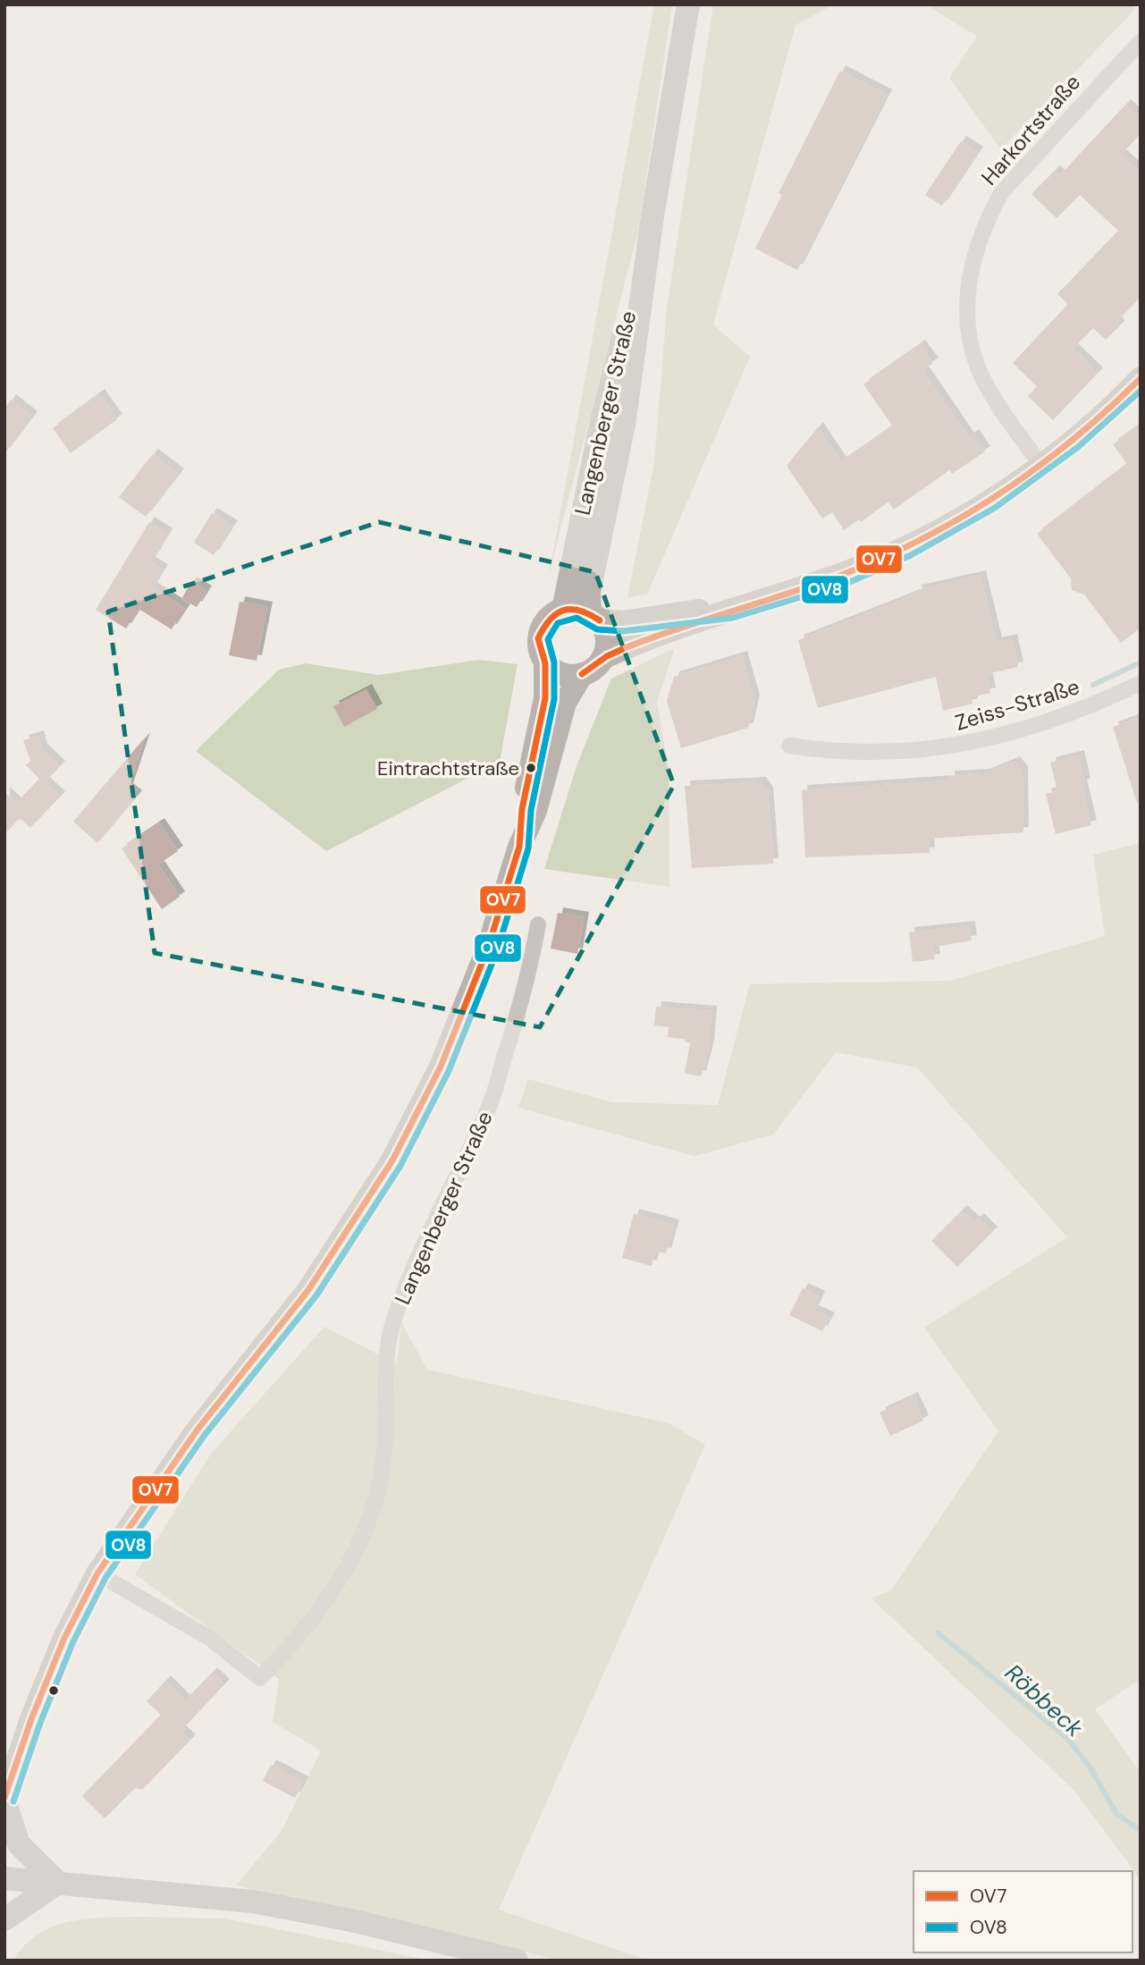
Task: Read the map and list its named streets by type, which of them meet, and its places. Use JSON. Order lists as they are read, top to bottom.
{
  "streets": {
    "main road": ["Langenberger Straße"],
    "street": ["Harkortstraße", "Zeiss-Straße"]
  },
  "water": ["Röbbeck"],
  "places": ["Eintrachtstraße"],
  "lines": ["transit line OV7", "transit line OV8"],
  "legend": ["OV7", "OV8"]
}
